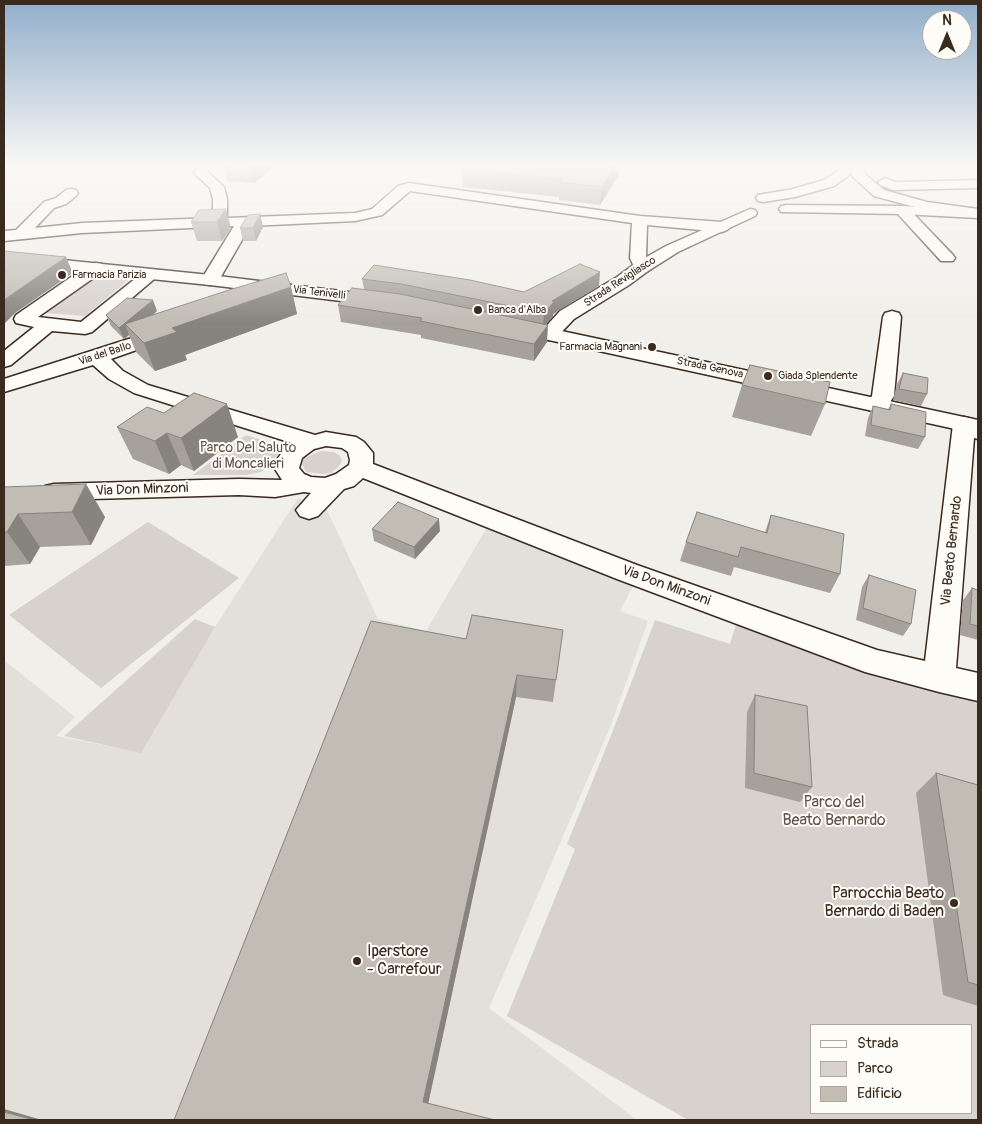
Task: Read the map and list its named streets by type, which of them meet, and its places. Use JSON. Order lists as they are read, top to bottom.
{
  "streets": {
    "street": [
      "Strada Revigliasco",
      "Via Tenivelli",
      "Via del Ballo",
      "Strada Genova",
      "Via Don Minzoni",
      "Via Beato Bernardo"
    ]
  },
  "crossings": [
    ["Strada Revigliasco", "Strada Genova"],
    ["Strada Genova", "Via Beato Bernardo"],
    ["Via Don Minzoni", "Via Beato Bernardo"]
  ],
  "parks": ["Parco Del Saluto di Moncalieri", "Parco del Beato Bernardo"],
  "places": [
    "Farmacia Parizia",
    "Banca d'Alba",
    "Farmacia Magnani",
    "Giada Splendente",
    "Parrocchia Beato Bernardo di Baden",
    "Iperstore - Carrefour"
  ],
  "legend": ["Strada", "Parco", "Edificio"],
  "north": "top"
}
